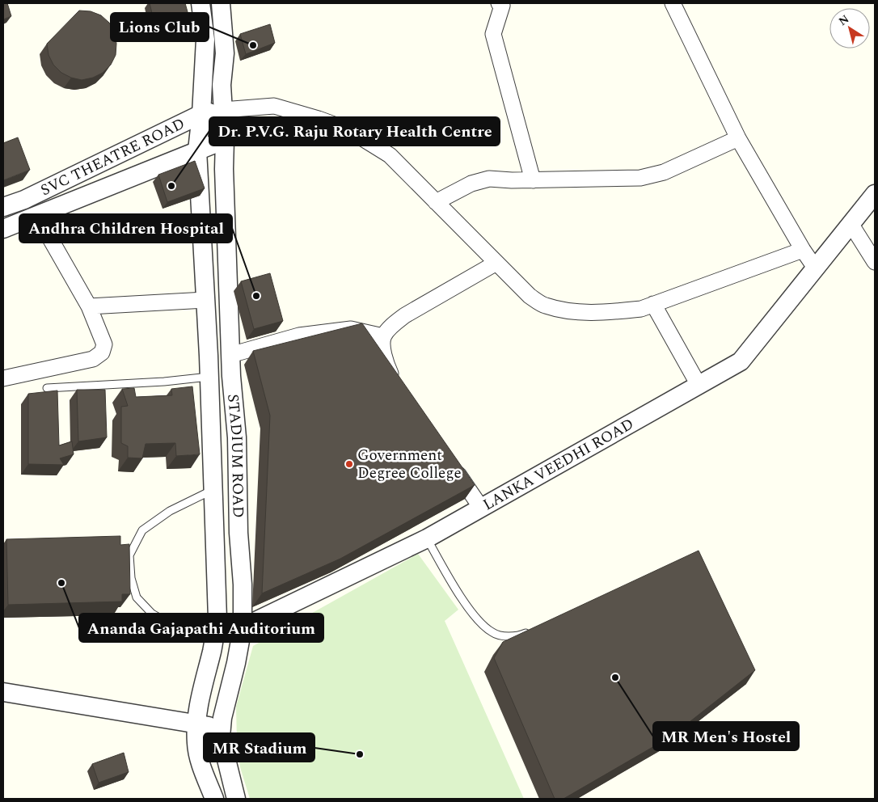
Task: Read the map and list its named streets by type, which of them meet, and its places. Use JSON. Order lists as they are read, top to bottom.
{
  "streets": {
    "street": ["SVC THEATRE ROAD", "STADIUM ROAD", "LANKA VEEDHI ROAD"]
  },
  "crossings": [
    ["SVC THEATRE ROAD", "STADIUM ROAD"],
    ["STADIUM ROAD", "LANKA VEEDHI ROAD"]
  ],
  "places": [
    "Lions Club",
    "Dr. P.V.G. Raju Rotary Health Centre",
    "Andhra Children Hospital",
    "Government Degree College",
    "Ananda Gajapathi Auditorium",
    "MR Men's Hostel",
    "MR Stadium"
  ],
  "north": "top left"
}
